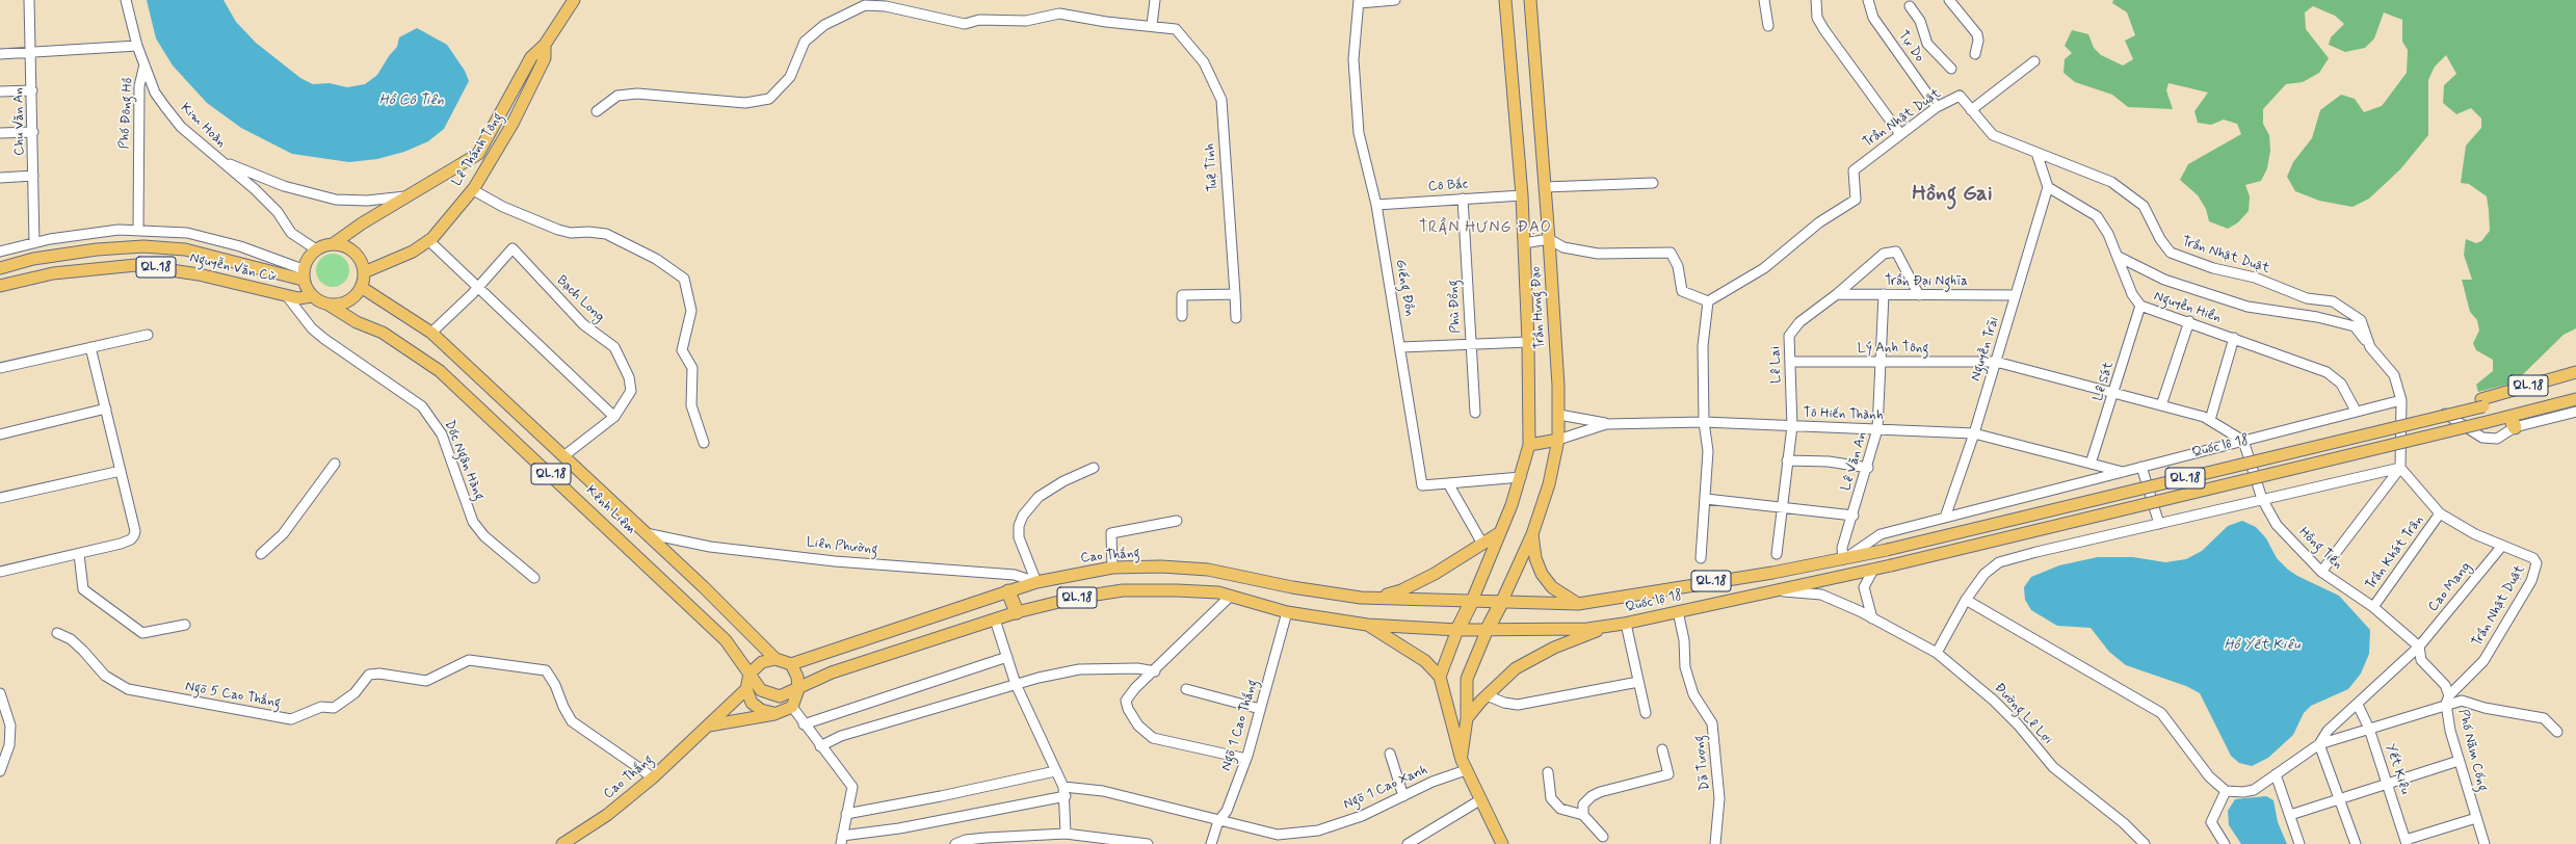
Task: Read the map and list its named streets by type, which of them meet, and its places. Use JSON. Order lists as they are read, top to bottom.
{
  "streets": {
    "main road": [
      "Lê Thánh Tông",
      "QL.18",
      "Nguyễn Văn Cừ",
      "Trần Hưng Đạo",
      "Quốc lộ 18",
      "Kênh Liêm",
      "Cao Thắng"
    ],
    "street": [
      "Tự Do",
      "Phố Đông Hồ",
      "Trần Nhật Duật",
      "Chu Văn An",
      "Kim Hoàn",
      "Tuệ Tĩnh",
      "Cô Bắc",
      "Trần Đại Nghĩa",
      "Giếng Đồn",
      "Bạch Long",
      "Phù Đổng",
      "Nguyễn Hiền",
      "Lý Anh Tông",
      "Nguyễn Trãi",
      "Lê Lai",
      "Lê Sát",
      "Tô Hiến Thành",
      "Dốc Ngân Hàng",
      "Lê Văn An",
      "Liên Phường",
      "Hồng Tiến",
      "Trần Khát Trân",
      "Cao Mang",
      "Ngõ 5 Cao Thắng",
      "Đường Lê Lợi",
      "Ngõ 1 Cao Thắng",
      "Phố Năm Cống",
      "Dã Tượng",
      "Yết Kiêu",
      "Ngõ 1 Cao Xanh"
    ]
  },
  "crossings": [
    ["Tự Do", "Trần Nhật Duật"],
    ["Phố Đông Hồ", "Kim Hoàn"],
    ["Phố Đông Hồ", "Nguyễn Văn Cừ"],
    ["Trần Nhật Duật", "Trần Khát Trân"],
    ["Trần Nhật Duật", "Cao Mang"],
    ["Trần Nhật Duật", "Phố Năm Cống"],
    ["Chu Văn An", "Nguyễn Văn Cừ"],
    ["Kim Hoàn", "Lê Thánh Tông"],
    ["Kim Hoàn", "Nguyễn Văn Cừ"],
    ["Kim Hoàn", "Kênh Liêm"],
    ["Lê Thánh Tông", "Nguyễn Văn Cừ"],
    ["Lê Thánh Tông", "Kênh Liêm"],
    ["Cô Bắc", "Giếng Đồn"],
    ["Cô Bắc", "Phù Đổng"],
    ["Cô Bắc", "Trần Hưng Đạo"],
    ["QL.18", "Quốc lộ 18"],
    ["QL.18", "Kênh Liêm"],
    ["QL.18", "Cao Thắng"],
    ["QL.18", "Ngõ 1 Cao Thắng"],
    ["Nguyễn Văn Cừ", "Dốc Ngân Hàng"],
    ["Nguyễn Văn Cừ", "Kênh Liêm"],
    ["Trần Đại Nghĩa", "Nguyễn Trãi"],
    ["Trần Đại Nghĩa", "Lê Lai"],
    ["Trần Đại Nghĩa", "Lê Văn An"],
    ["Bạch Long", "Kênh Liêm"],
    ["Trần Hưng Đạo", "Tô Hiến Thành"],
    ["Trần Hưng Đạo", "Quốc lộ 18"],
    ["Trần Hưng Đạo", "Cao Thắng"],
    ["Nguyễn Hiền", "Nguyễn Trãi"],
    ["Nguyễn Hiền", "Lê Sát"],
    ["Lý Anh Tông", "Nguyễn Trãi"],
    ["Lý Anh Tông", "Lê Lai"],
    ["Lý Anh Tông", "Lê Sát"],
    ["Lý Anh Tông", "Lê Văn An"],
    ["Lý Anh Tông", "Hồng Tiến"],
    ["Nguyễn Trãi", "Tô Hiến Thành"],
    ["Lê Lai", "Tô Hiến Thành"],
    ["Lê Sát", "Tô Hiến Thành"],
    ["Tô Hiến Thành", "Lê Văn An"],
    ["Quốc lộ 18", "Lê Văn An"],
    ["Quốc lộ 18", "Cao Thắng"],
    ["Quốc lộ 18", "Đường Lê Lợi"],
    ["Quốc lộ 18", "Dã Tượng"],
    ["Kênh Liêm", "Liên Phường"],
    ["Kênh Liêm", "Cao Thắng"],
    ["Liên Phường", "Cao Thắng"],
    ["Hồng Tiến", "Trần Khát Trân"],
    ["Hồng Tiến", "Cao Mang"],
    ["Hồng Tiến", "Phố Năm Cống"],
    ["Cao Thắng", "Ngõ 5 Cao Thắng"],
    ["Cao Mang", "Phố Năm Cống"],
    ["Cao Mang", "Yết Kiêu"],
    ["Ngõ 1 Cao Thắng", "Ngõ 1 Cao Xanh"]
  ],
  "districts": ["Hồng Gai", "TRẦN HƯNG ĐẠO"],
  "water": ["Hồ Cô Tiên", "Hồ Yết Kiêu"]
}
